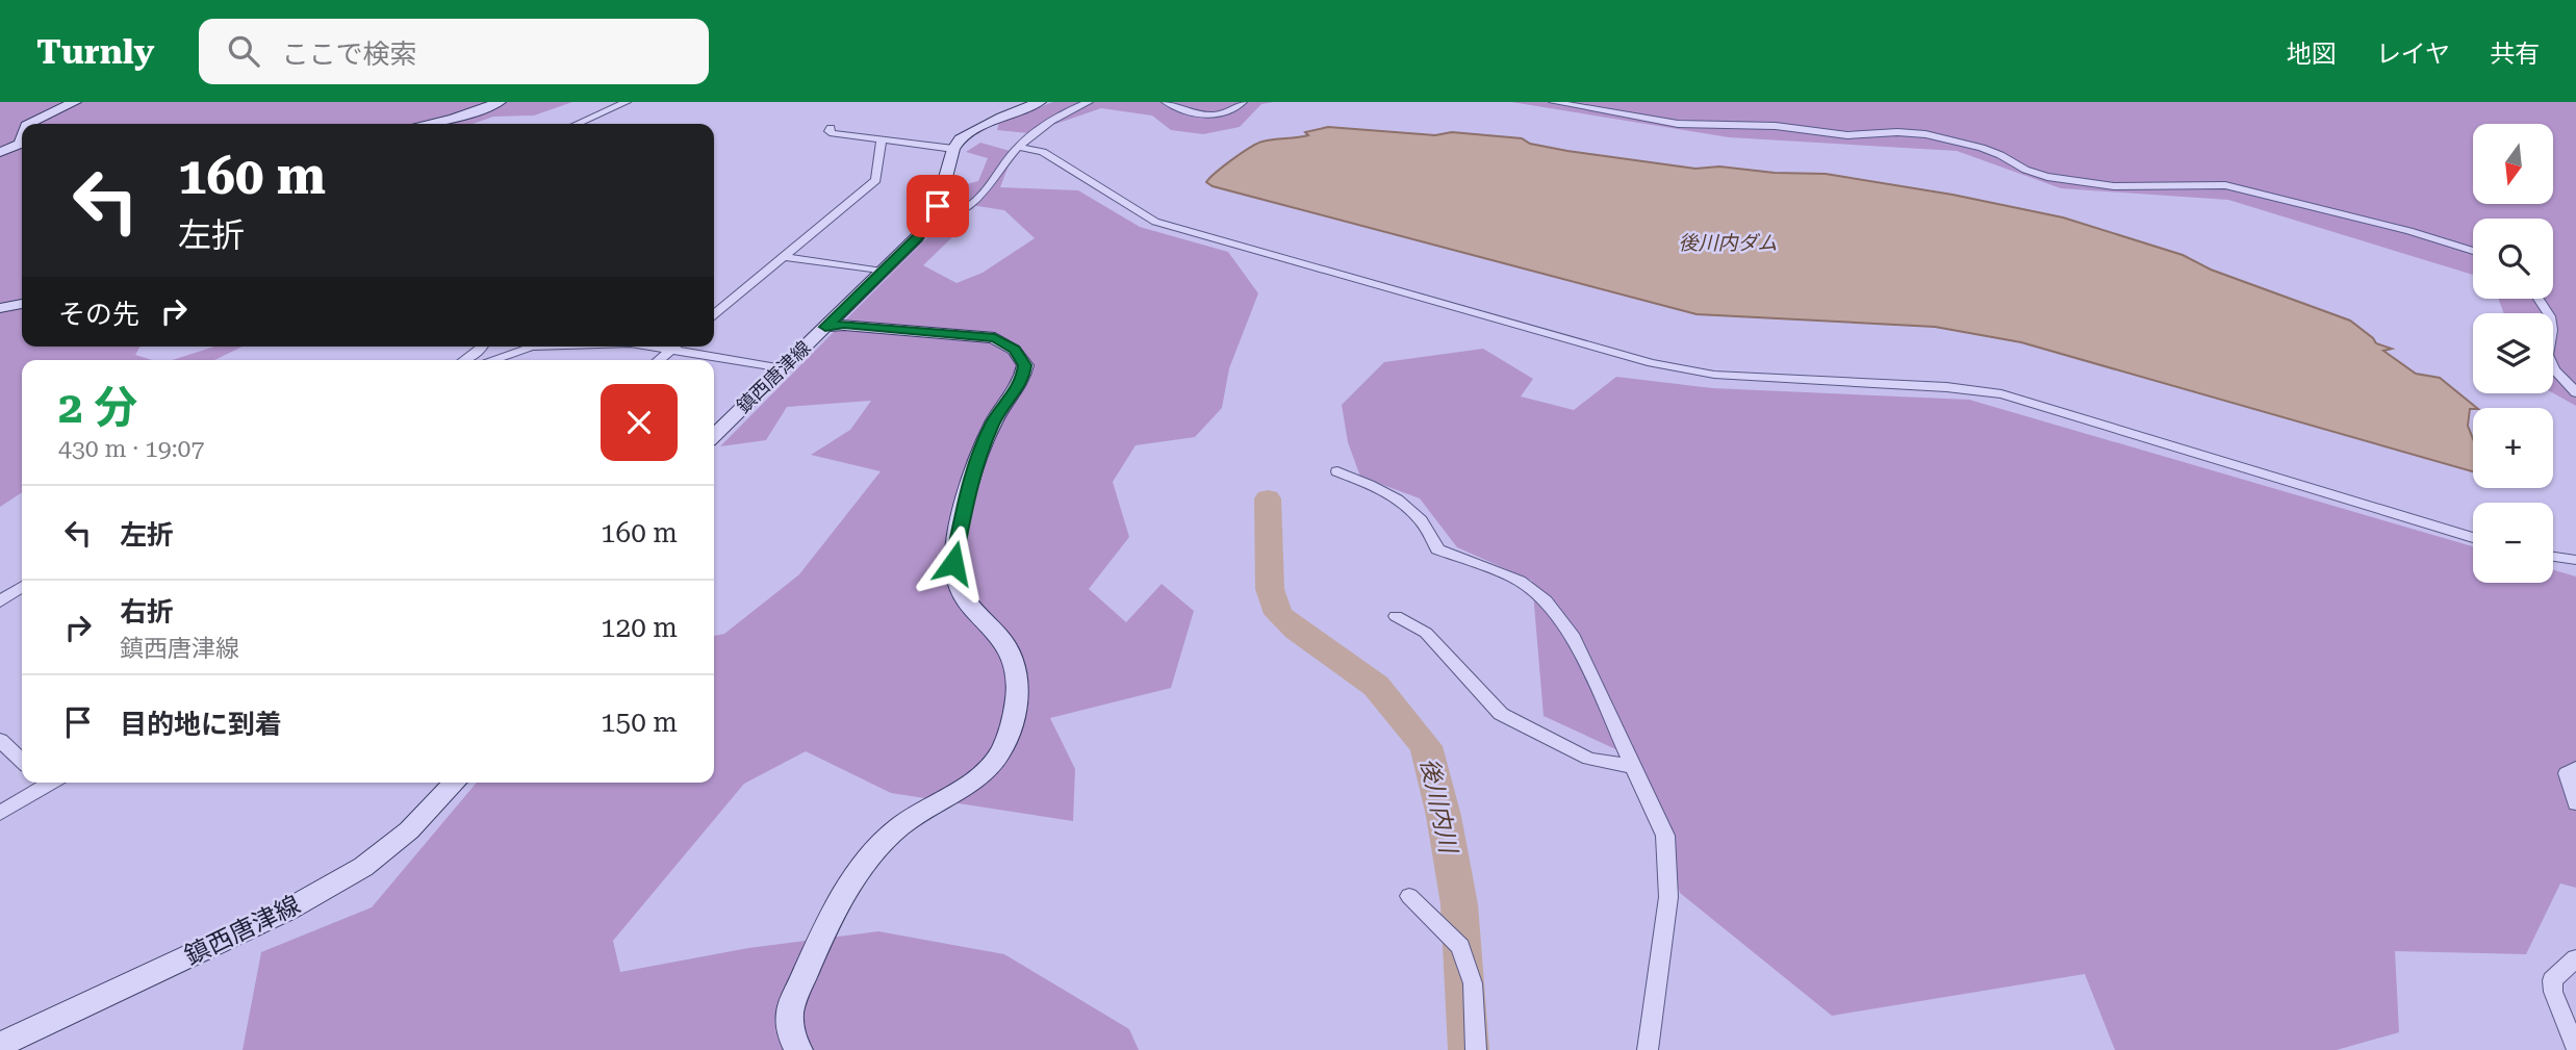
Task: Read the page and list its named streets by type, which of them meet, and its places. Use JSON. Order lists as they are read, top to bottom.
{
  "streets": {
    "street": ["鎮西唐津線"]
  },
  "water": ["後川内ダム", "後川内川"],
  "north": "bottom",
  "page": {
    "header": "Turnly",
    "search": "ここで検索",
    "nav": ["地図", "レイヤ", "共有"],
    "map_buttons": ["+", "−"],
    "turn": ["160 m", "左折"],
    "then": "その先",
    "heading": ["2 分", "430 m · 19:07"],
    "list": [
      {
        "name": "左折",
        "value": "160 m"
      },
      {
        "name": "右折",
        "note": "鎮西唐津線",
        "value": "120 m"
      },
      {
        "name": "目的地に到着",
        "value": "150 m"
      }
    ]
  }
}
